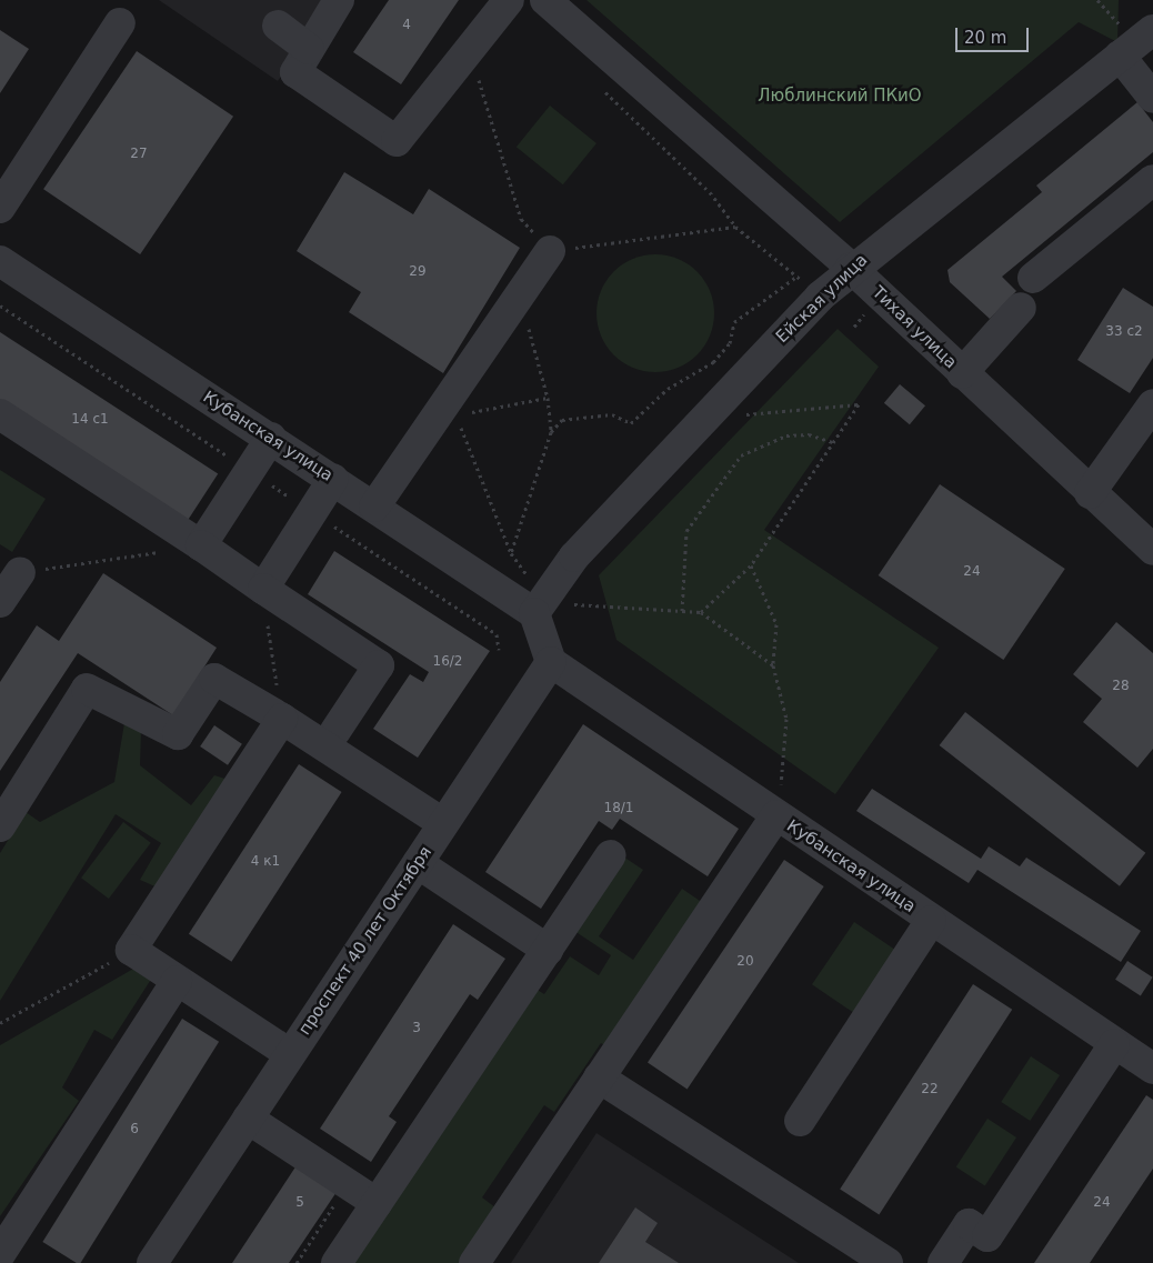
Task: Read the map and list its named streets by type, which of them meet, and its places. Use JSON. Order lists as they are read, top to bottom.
{
  "streets": {
    "street": [
      "Ейская улица",
      "Тихая улица",
      "Кубанская улица",
      "проспект 40 лет Октября"
    ]
  },
  "crossings": [
    ["Ейская улица", "Тихая улица"],
    ["Ейская улица", "Кубанская улица"],
    ["Кубанская улица", "проспект 40 лет Октября"]
  ],
  "parks": ["Люблинский ПКиО"],
  "house_numbers": [
    "4",
    "27",
    "29",
    "33 с2",
    "14 с1",
    "24",
    "16/2",
    "28",
    "18/1",
    "4 к1",
    "20",
    "3",
    "22",
    "6",
    "5",
    "24"
  ],
  "scale_bar": "20 m"
}
